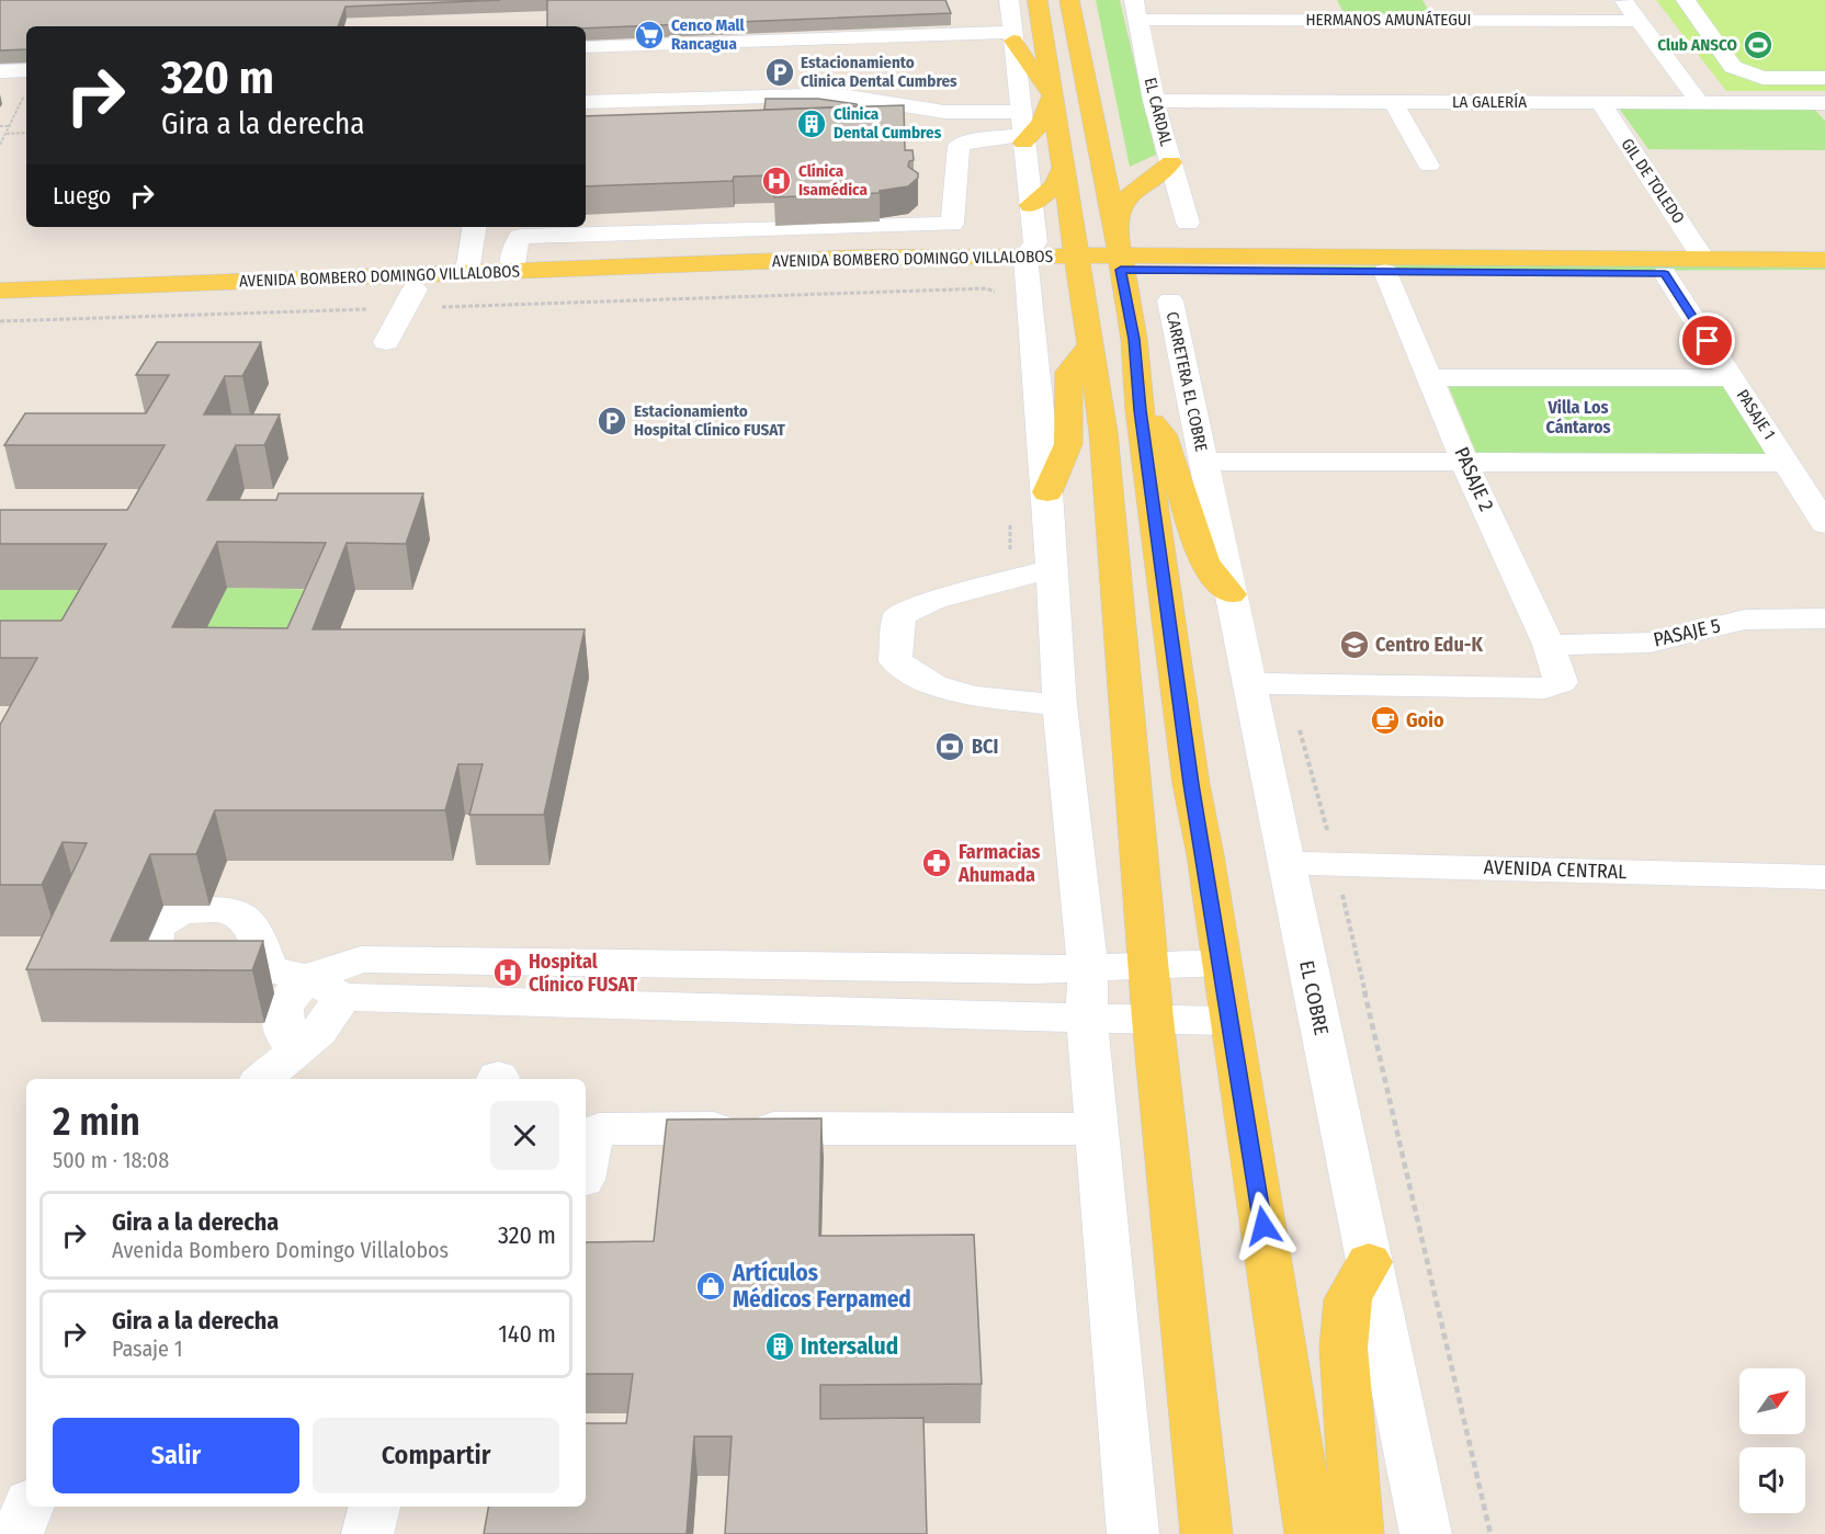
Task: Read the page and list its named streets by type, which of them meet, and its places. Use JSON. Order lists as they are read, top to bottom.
{
  "streets": {
    "main road": ["AVENIDA BOMBERO DOMINGO VILLALOBOS"],
    "street": [
      "HERMANOS AMUNÁTEGUI",
      "LA GALERÍA",
      "EL CARDAL",
      "GIL DE TOLEDO",
      "CARRETERA EL COBRE",
      "PASAJE 1",
      "PASAJE 2",
      "PASAJE 5",
      "AVENIDA CENTRAL",
      "EL COBRE"
    ]
  },
  "crossings": [
    ["HERMANOS AMUNÁTEGUI", "EL CARDAL"],
    ["LA GALERÍA", "EL CARDAL"],
    ["LA GALERÍA", "GIL DE TOLEDO"],
    ["GIL DE TOLEDO", "AVENIDA BOMBERO DOMINGO VILLALOBOS"],
    ["AVENIDA BOMBERO DOMINGO VILLALOBOS", "PASAJE 1"],
    ["AVENIDA BOMBERO DOMINGO VILLALOBOS", "PASAJE 2"],
    ["CARRETERA EL COBRE", "EL COBRE"],
    ["PASAJE 2", "PASAJE 5"],
    ["PASAJE 2", "EL COBRE"],
    ["AVENIDA CENTRAL", "EL COBRE"]
  ],
  "districts": ["Villa Los Cántaros"],
  "places": {
    "supermarket": ["Cenco Mall Rancagua"],
    "sports": ["Club ANSCO"],
    "parking": ["Estacionamiento Clinica Dental Cumbres", "Estacionamiento Hospital Clínico FUSAT"],
    "building": ["Clinica Dental Cumbres", "Intersalud"],
    "hospital": ["Clínica Isamédica", "Hospital Clínico FUSAT"],
    "school or university": ["Centro Edu-K"],
    "cafe": ["Goio"],
    "bank": ["BCI"],
    "pharmacy": ["Farmacias Ahumada"],
    "shop": ["Artículos Médicos Ferpamed"]
  },
  "north": "top right",
  "page": {
    "turn": ["320 m", "Gira a la derecha"],
    "then": "Luego",
    "heading": ["2 min", "500 m · 18:08"],
    "list": [
      {
        "name": "Gira a la derecha",
        "note": "Avenida Bombero Domingo Villalobos",
        "value": "320 m"
      },
      {
        "name": "Gira a la derecha",
        "note": "Pasaje 1",
        "value": "140 m"
      }
    ],
    "buttons": ["Salir", "Compartir"]
  }
}
